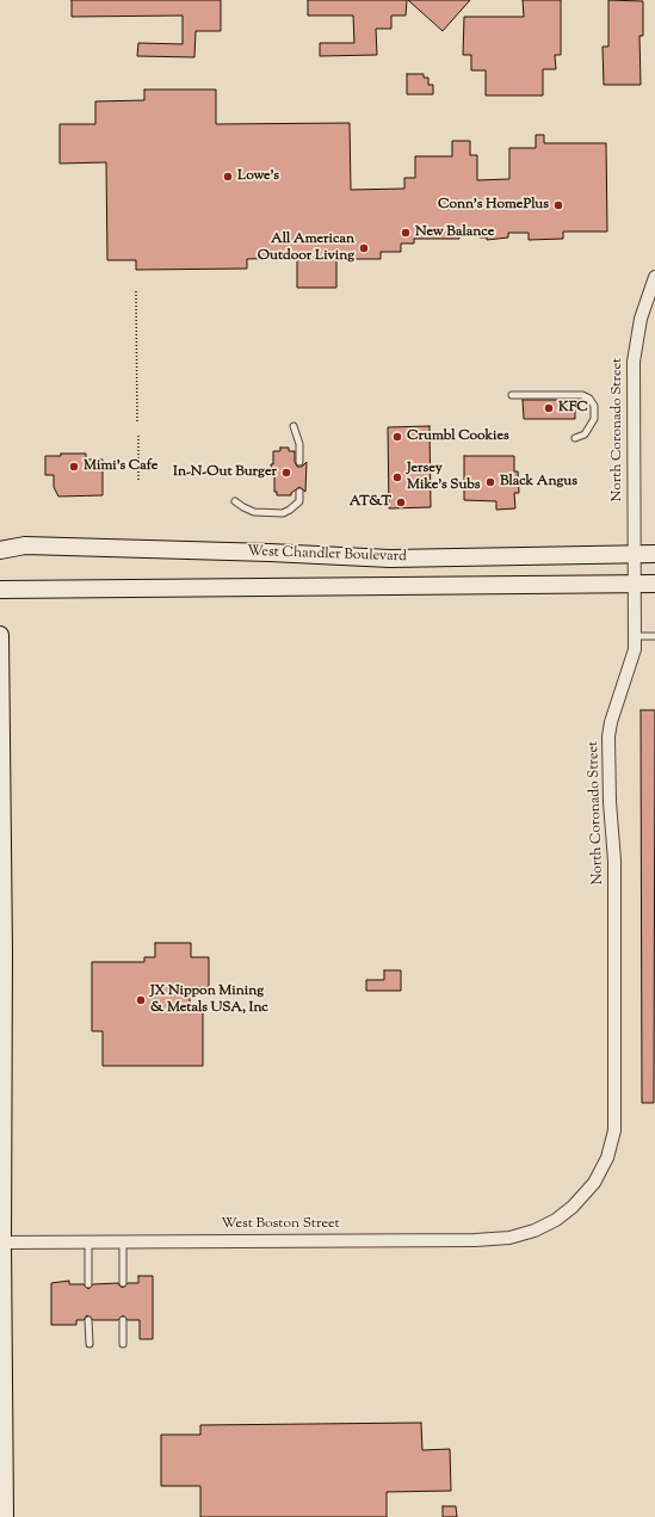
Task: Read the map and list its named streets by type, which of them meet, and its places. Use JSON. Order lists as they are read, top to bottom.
{
  "streets": {
    "main road": ["West Chandler Boulevard"],
    "street": ["North Coronado Street", "West Boston Street"]
  },
  "crossings": [
    ["North Coronado Street", "West Chandler Boulevard"],
    ["North Coronado Street", "West Boston Street"]
  ],
  "places": [
    "Lowe's",
    "Conn's HomePlus",
    "New Balance",
    "All American Outdoor Living",
    "KFC",
    "Crumbl Cookies",
    "Mimi's Cafe",
    "In-N-Out Burger",
    "Jersey Mike's Subs",
    "Black Angus",
    "AT&T",
    "JX Nippon Mining & Metals USA, Inc"
  ]
}
